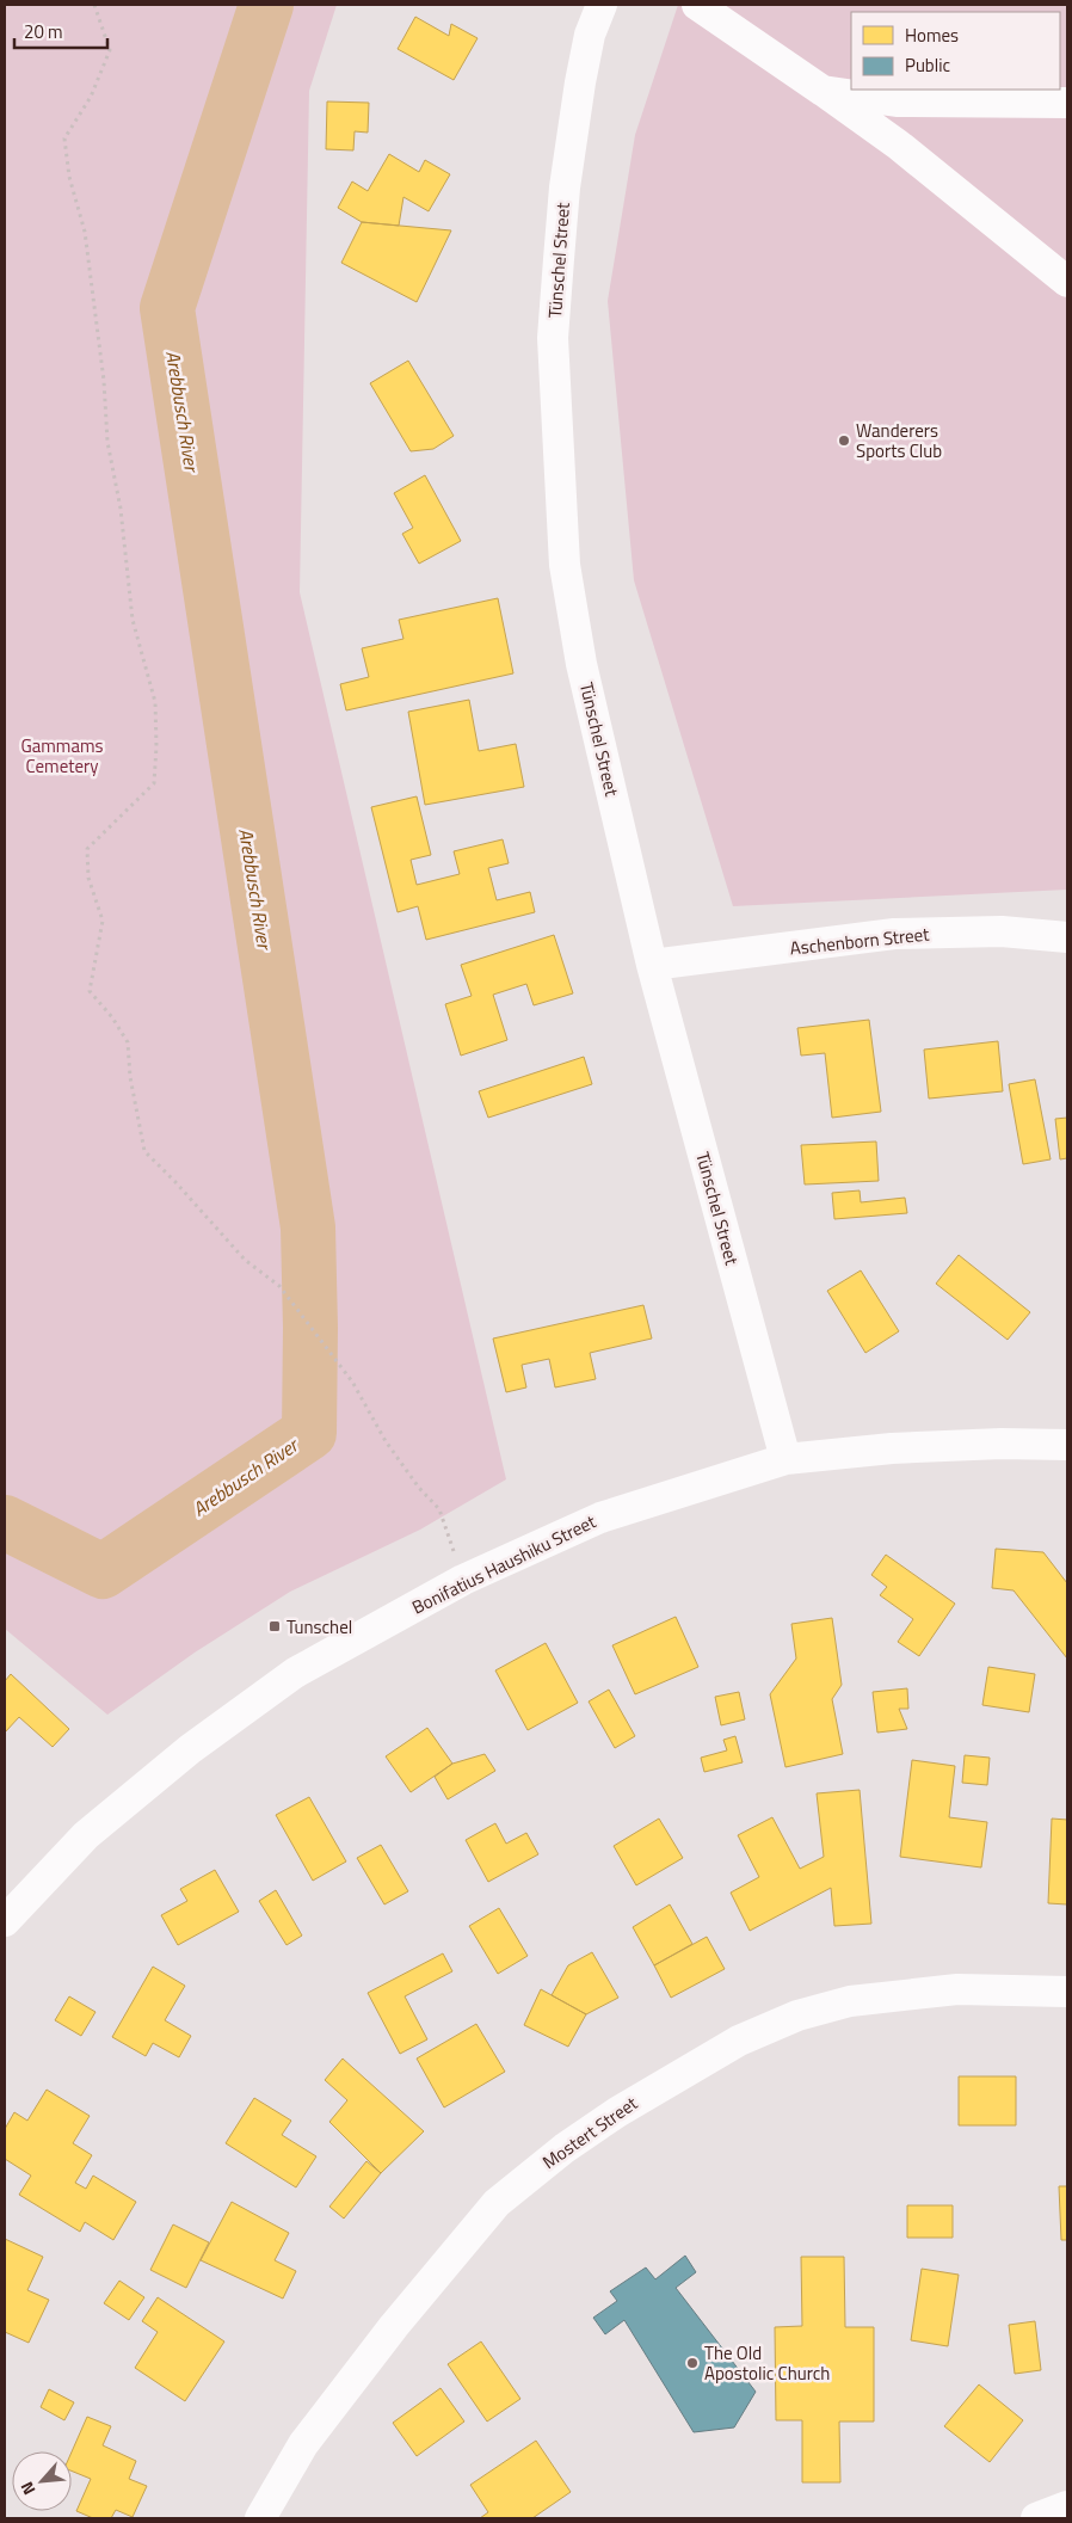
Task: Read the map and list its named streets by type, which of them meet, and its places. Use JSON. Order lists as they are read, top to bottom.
{
  "streets": {
    "street": [
      "Tünschel Street",
      "Aschenborn Street",
      "Bonifatius Haushiku Street",
      "Mostert Street"
    ]
  },
  "crossings": [
    ["Tünschel Street", "Aschenborn Street"],
    ["Tünschel Street", "Bonifatius Haushiku Street"]
  ],
  "water": ["Arebbusch River"],
  "parks": ["Gammams Cemetery"],
  "places": {
    "other": ["Wanderers Sports Club", "The Old Apostolic Church"],
    "transit": ["Tunschel"]
  },
  "legend": ["Homes", "Public"],
  "scale_bar": "20 m",
  "north": "bottom left"
}
